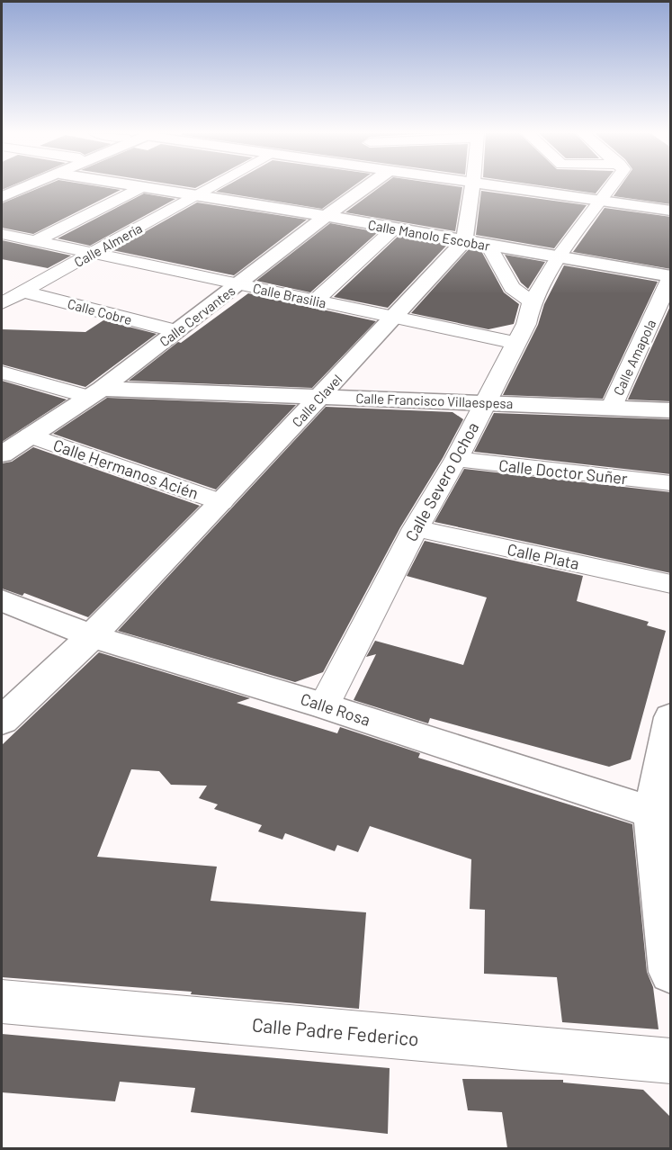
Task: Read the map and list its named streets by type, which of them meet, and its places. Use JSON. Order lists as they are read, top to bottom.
{
  "streets": {
    "street": [
      "Calle Manolo Escobar",
      "Calle Almería",
      "Calle Brasilia",
      "Calle Cobre",
      "Calle Cervantes",
      "Calle Amapola",
      "Calle Clavel",
      "Calle Francisco Villaespesa",
      "Calle Hermanos Acién",
      "Calle Doctor Suñer",
      "Calle Severo Ochoa",
      "Calle Plata",
      "Calle Rosa",
      "Calle Padre Federico"
    ]
  },
  "crossings": [
    ["Calle Manolo Escobar", "Calle Almería"],
    ["Calle Manolo Escobar", "Calle Cervantes"],
    ["Calle Manolo Escobar", "Calle Amapola"],
    ["Calle Manolo Escobar", "Calle Clavel"],
    ["Calle Manolo Escobar", "Calle Severo Ochoa"],
    ["Calle Almería", "Calle Brasilia"],
    ["Calle Almería", "Calle Cobre"],
    ["Calle Brasilia", "Calle Cervantes"],
    ["Calle Brasilia", "Calle Clavel"],
    ["Calle Brasilia", "Calle Severo Ochoa"],
    ["Calle Cobre", "Calle Cervantes"],
    ["Calle Cervantes", "Calle Francisco Villaespesa"],
    ["Calle Cervantes", "Calle Hermanos Acién"],
    ["Calle Amapola", "Calle Francisco Villaespesa"],
    ["Calle Clavel", "Calle Francisco Villaespesa"],
    ["Calle Clavel", "Calle Hermanos Acién"],
    ["Calle Clavel", "Calle Rosa"],
    ["Calle Francisco Villaespesa", "Calle Severo Ochoa"],
    ["Calle Doctor Suñer", "Calle Severo Ochoa"],
    ["Calle Severo Ochoa", "Calle Plata"],
    ["Calle Severo Ochoa", "Calle Rosa"]
  ]
}
